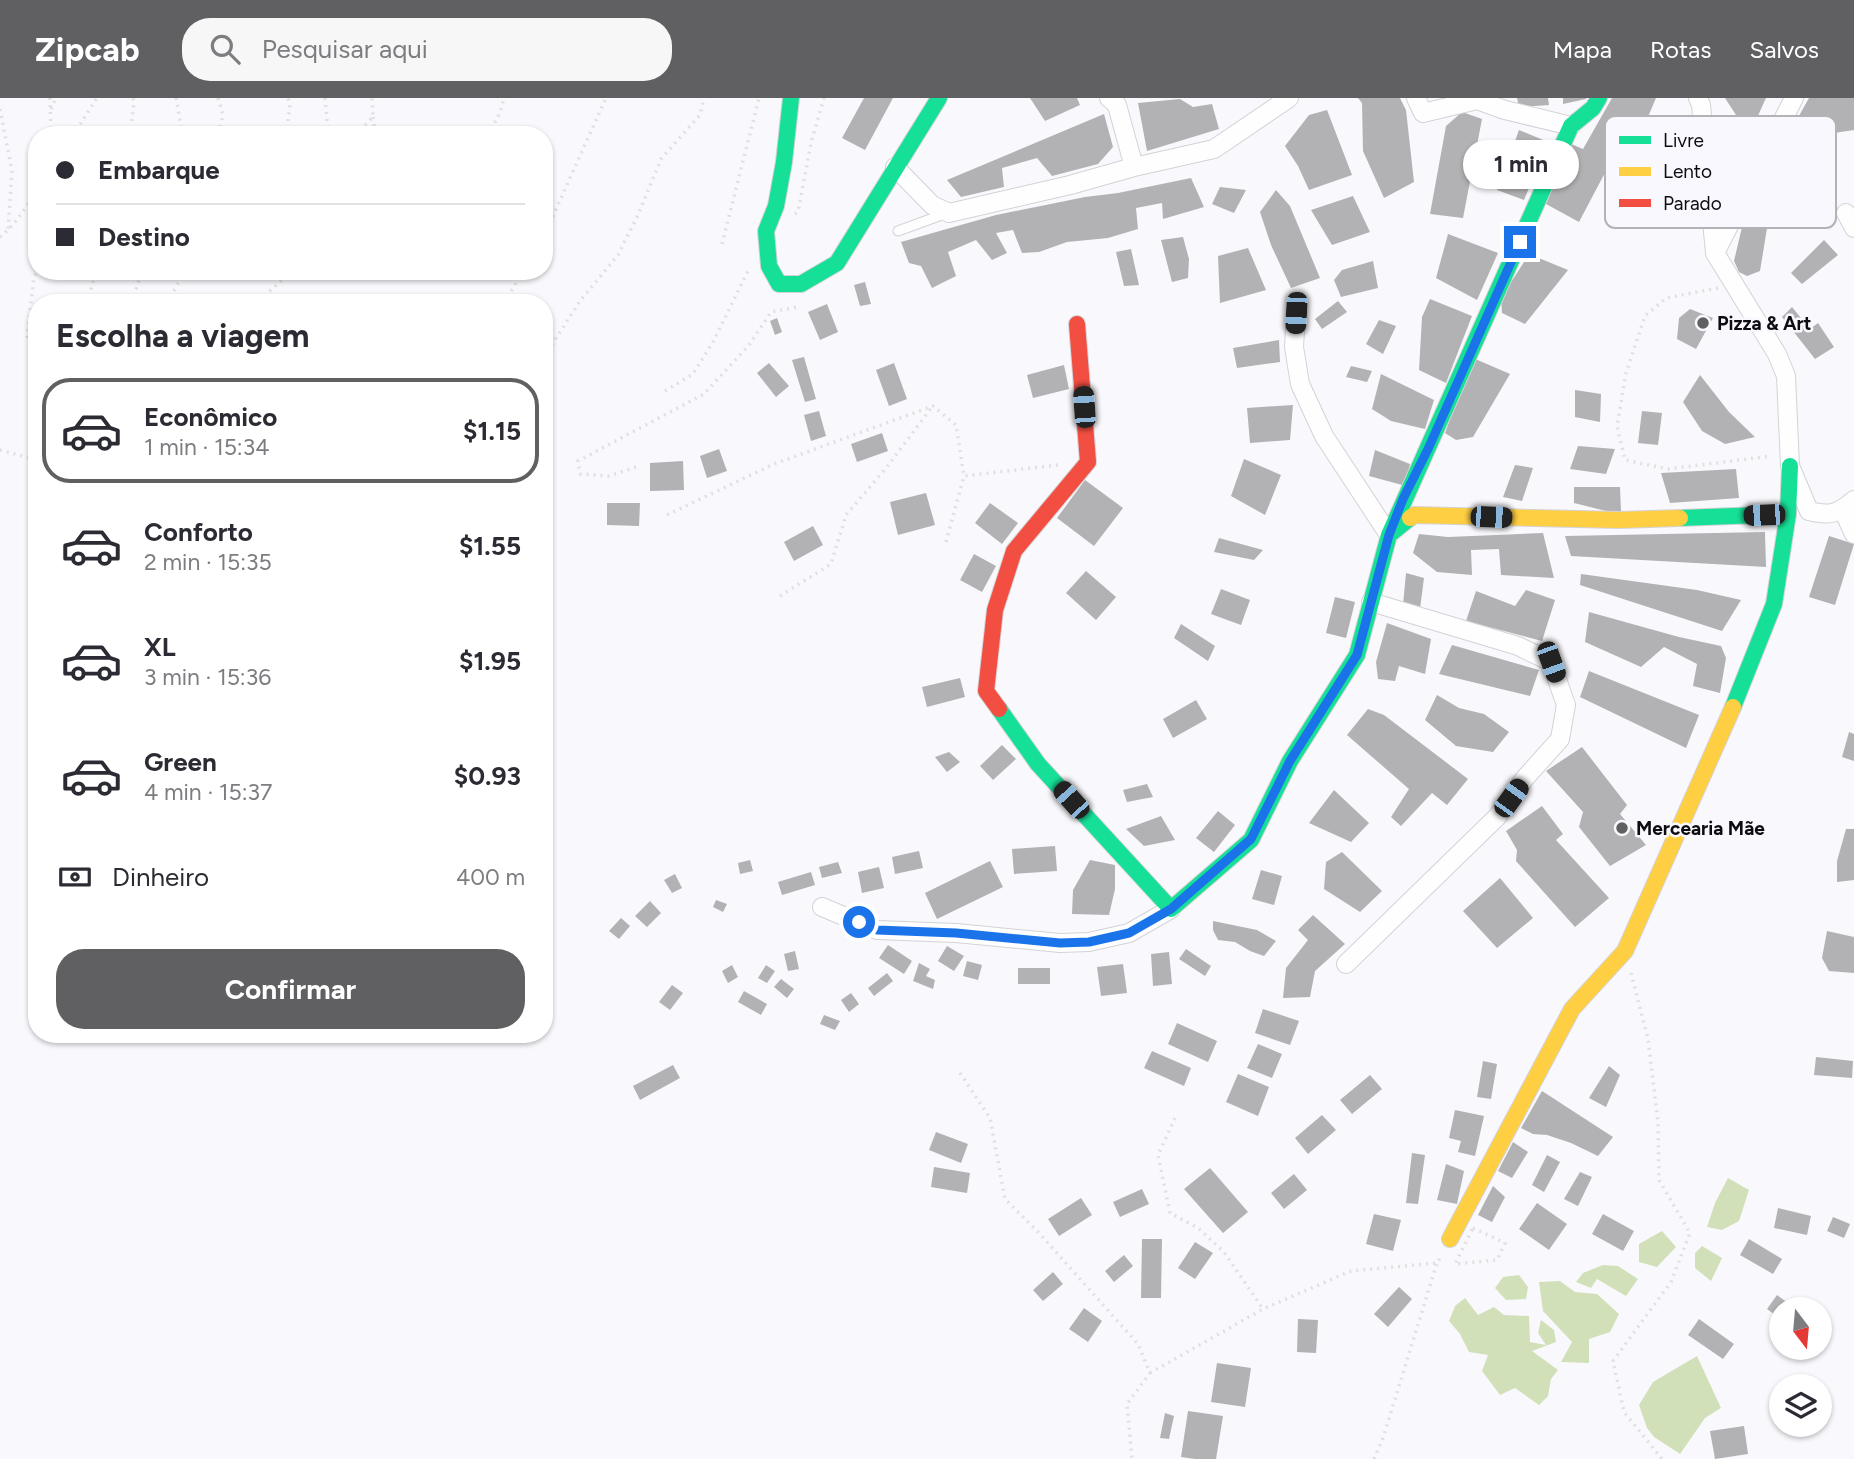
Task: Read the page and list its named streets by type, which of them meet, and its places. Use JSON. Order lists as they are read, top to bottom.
{
  "places": ["Pizza & Art", "Mercearia Mãe"],
  "legend": ["Livre", "Lento", "Parado"],
  "north": "bottom",
  "page": {
    "header": "Zipcab",
    "search": "Pesquisar aqui",
    "nav": ["Mapa", "Rotas", "Salvos"],
    "banner": ["Embarque", "Destino"],
    "bubble": "1 min",
    "heading": "Escolha a viagem",
    "list": [
      {
        "name": "Econômico",
        "note": "1 min · 15:34",
        "value": "$1.15"
      },
      {
        "name": "Conforto",
        "note": "2 min · 15:35",
        "value": "$1.55"
      },
      {
        "name": "XL",
        "note": "3 min · 15:36",
        "value": "$1.95"
      },
      {
        "name": "Green",
        "note": "4 min · 15:37",
        "value": "$0.93"
      }
    ],
    "pay": ["Dinheiro", "400 m"],
    "buttons": "Confirmar"
  }
}
